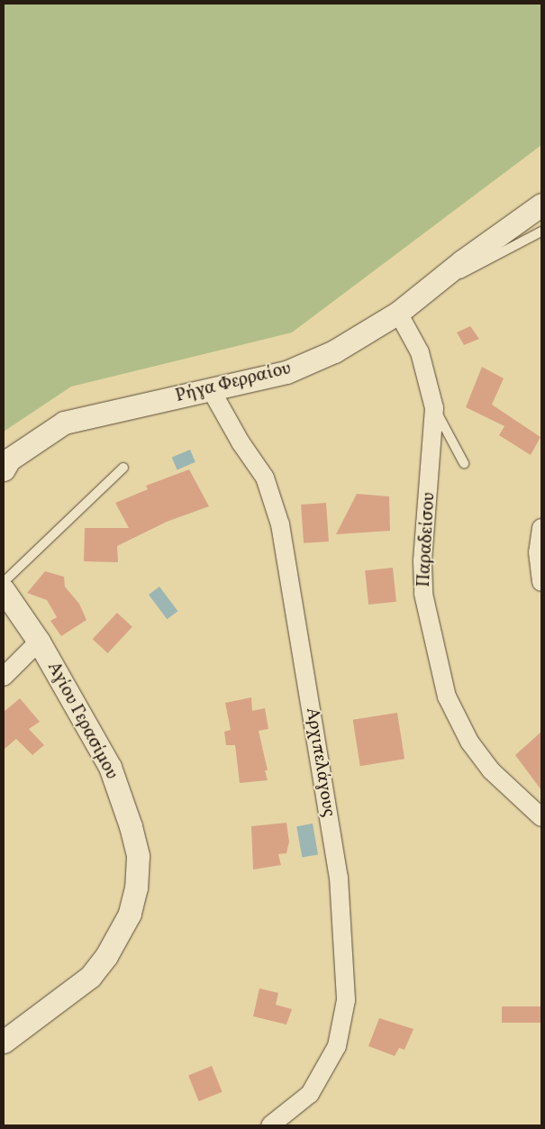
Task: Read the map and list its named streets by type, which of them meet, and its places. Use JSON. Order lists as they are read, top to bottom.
{
  "streets": {
    "street": [
      "Ρήγα Φερραίου",
      "Παραδείσου",
      "Αγίου Γερασίμου",
      "Αρχιπελάγους"
    ]
  },
  "crossings": [
    ["Ρήγα Φερραίου", "Παραδείσου"],
    ["Ρήγα Φερραίου", "Αρχιπελάγους"]
  ]
}
